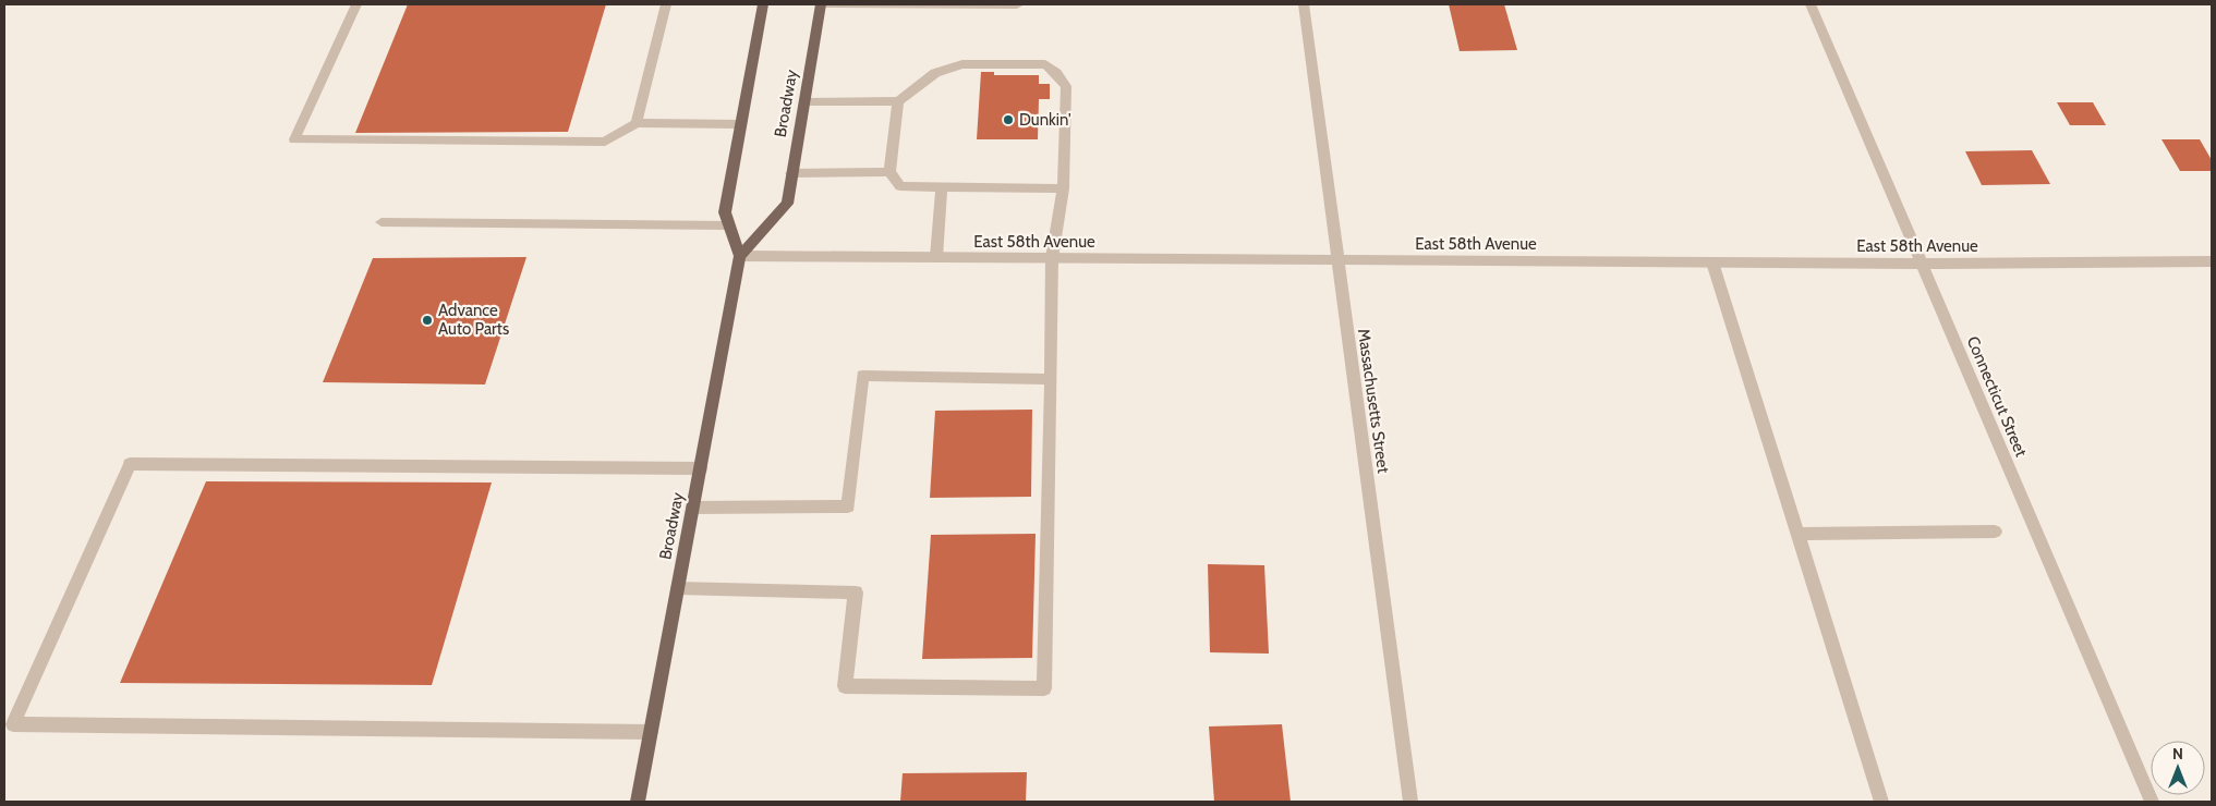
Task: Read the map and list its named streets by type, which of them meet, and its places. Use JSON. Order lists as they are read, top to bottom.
{
  "streets": {
    "main road": ["Broadway"],
    "street": ["East 58th Avenue", "Connecticut Street", "Massachusetts Street"]
  },
  "crossings": [
    ["Broadway", "East 58th Avenue"],
    ["East 58th Avenue", "Connecticut Street"],
    ["East 58th Avenue", "Massachusetts Street"]
  ],
  "places": ["Dunkin'", "Advance Auto Parts"],
  "north": "top"
}
